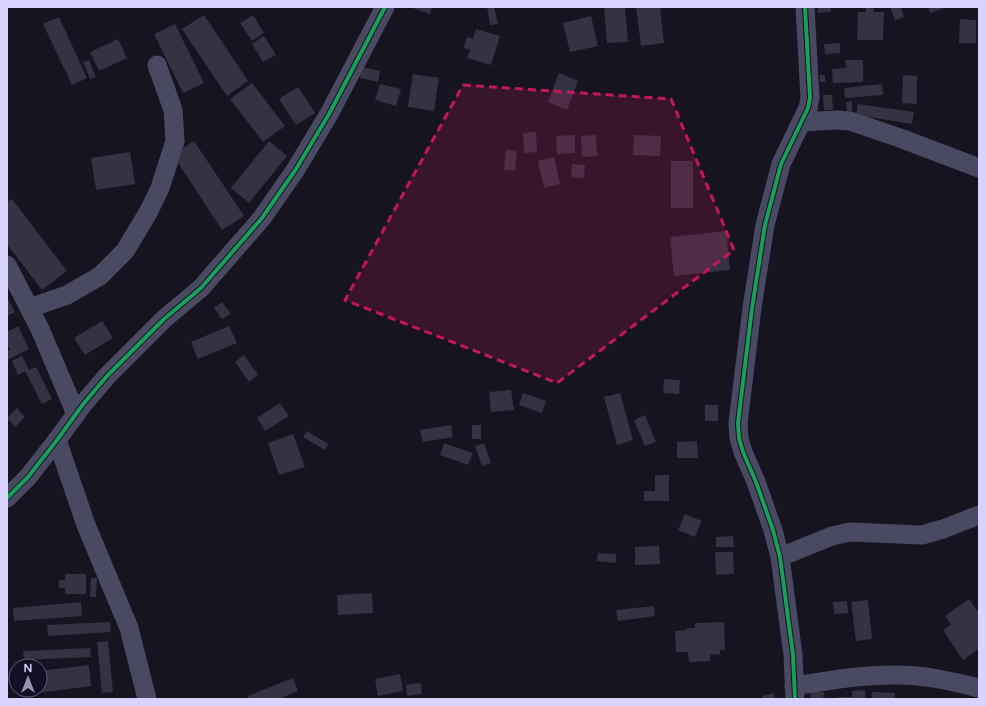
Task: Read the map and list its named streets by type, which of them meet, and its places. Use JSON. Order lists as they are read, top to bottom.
{
  "north": "top"
}
